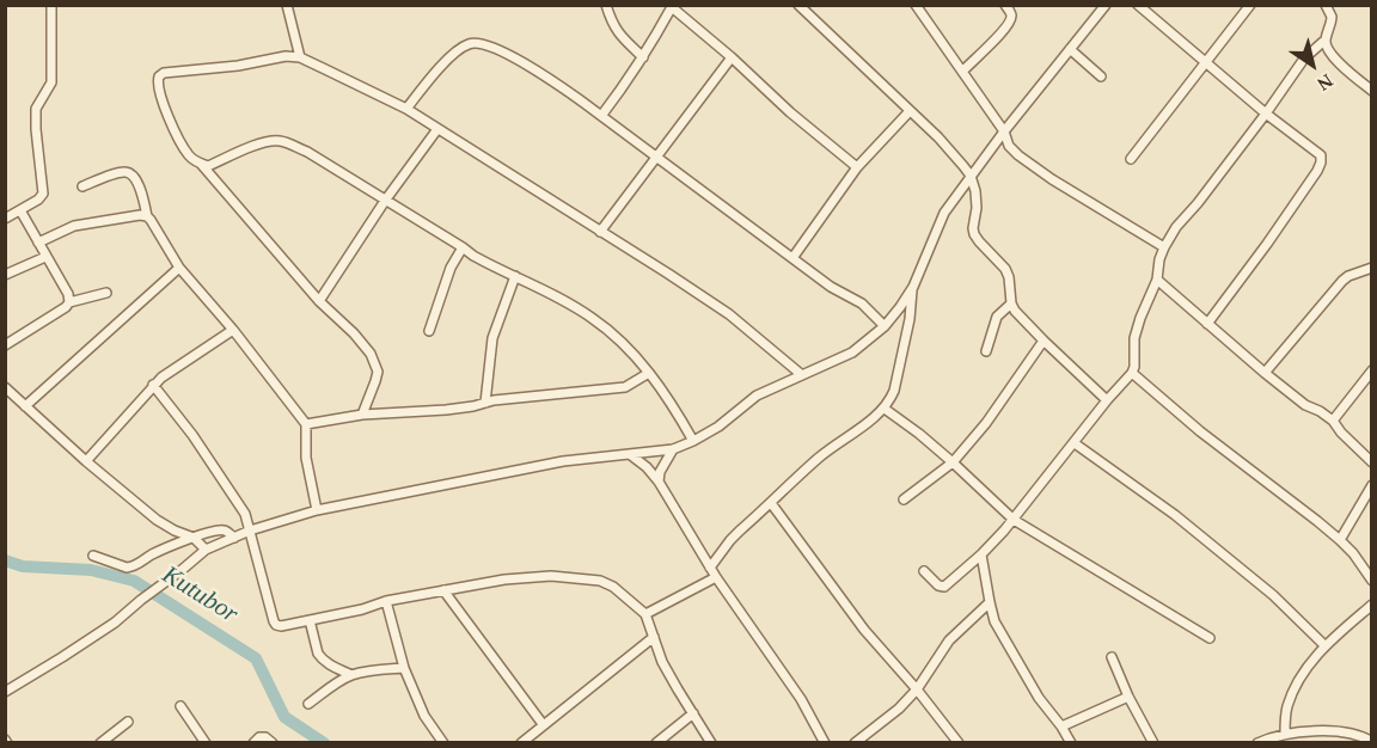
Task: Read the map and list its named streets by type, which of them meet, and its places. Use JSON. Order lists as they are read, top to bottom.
{
  "water": ["Kutubor"],
  "north": "bottom right"
}
